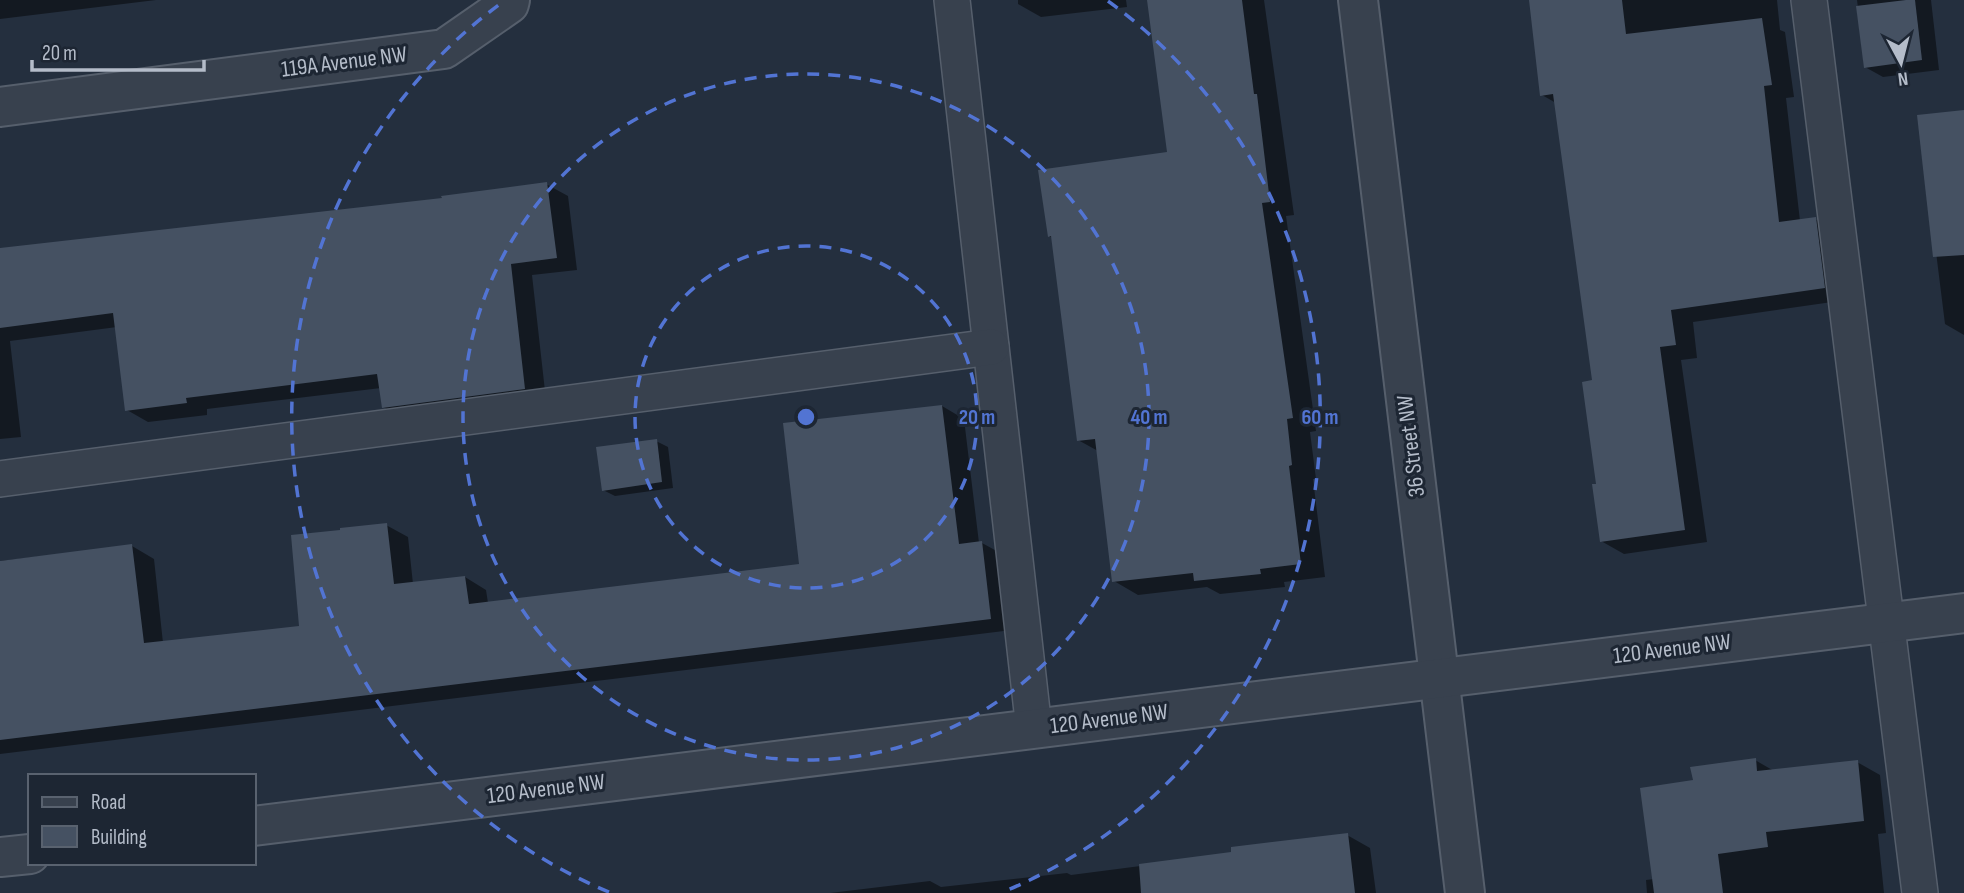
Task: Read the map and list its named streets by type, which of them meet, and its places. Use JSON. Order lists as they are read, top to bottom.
{
  "streets": {
    "street": ["119A Avenue NW", "36 Street NW", "120 Avenue NW"]
  },
  "crossings": [
    ["36 Street NW", "120 Avenue NW"]
  ],
  "legend": ["Road", "Building"],
  "scale_bar": "20 m",
  "north": "bottom",
  "rings": ["20 m", "40 m", "60 m"]
}
